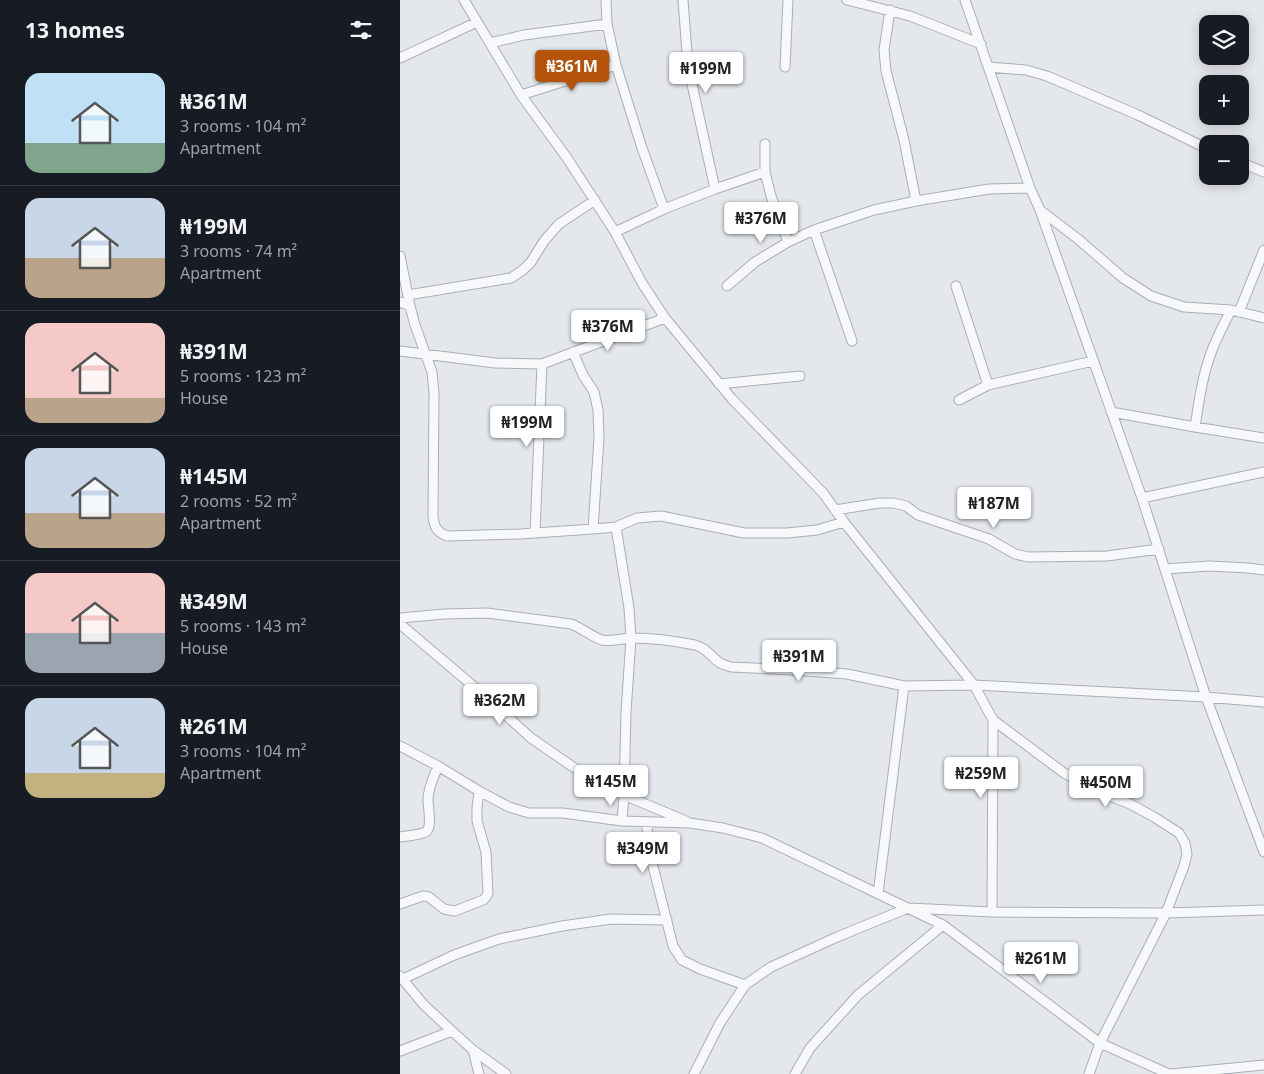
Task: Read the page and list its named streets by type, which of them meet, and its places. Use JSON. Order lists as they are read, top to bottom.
{
  "page": {
    "heading": "13 homes",
    "map_buttons": ["+", "−"],
    "price": [
      "₦361M",
      "₦199M",
      "₦376M",
      "₦376M",
      "₦199M",
      "₦187M",
      "₦391M",
      "₦362M",
      "₦259M",
      "₦145M",
      "₦450M",
      "₦349M",
      "₦261M"
    ],
    "list": [
      {
        "name": "₦361M",
        "note": "3 rooms · 104 m² · Apartment"
      },
      {
        "name": "₦199M",
        "note": "3 rooms · 74 m² · Apartment"
      },
      {
        "name": "₦391M",
        "note": "5 rooms · 123 m² · House"
      },
      {
        "name": "₦145M",
        "note": "2 rooms · 52 m² · Apartment"
      },
      {
        "name": "₦349M",
        "note": "5 rooms · 143 m² · House"
      },
      {
        "name": "₦261M",
        "note": "3 rooms · 104 m² · Apartment"
      }
    ]
  }
}
